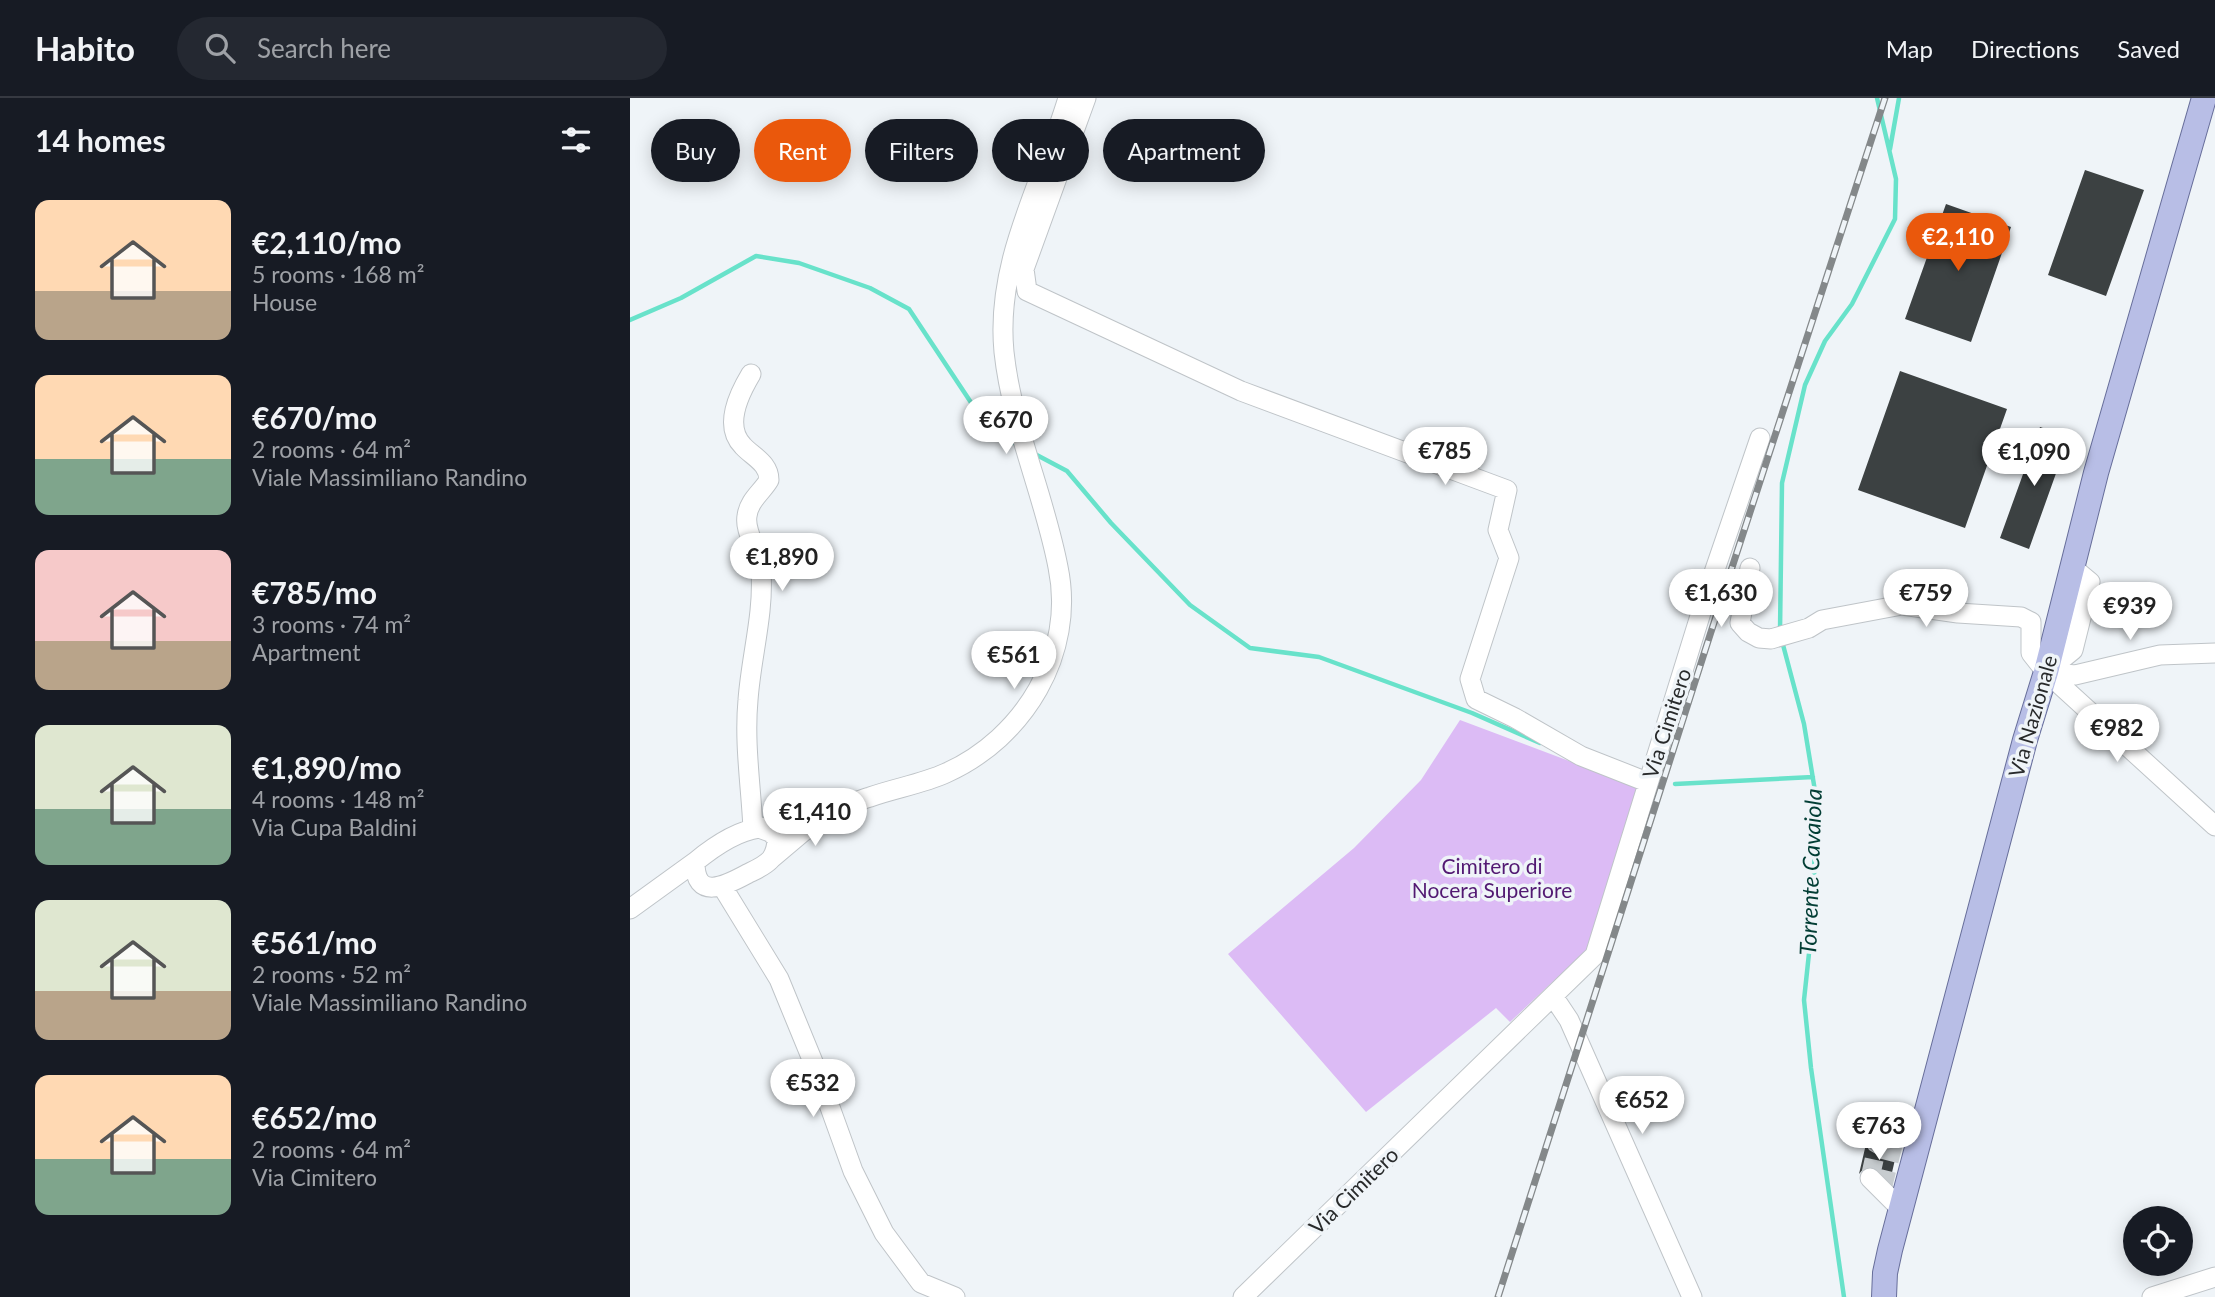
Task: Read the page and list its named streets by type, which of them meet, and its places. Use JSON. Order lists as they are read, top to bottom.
{
  "streets": {
    "main road": ["Via Nazionale"],
    "street": ["Via Cimitero"]
  },
  "water": ["Torrente Cavaiola"],
  "parks": ["Cimitero di Nocera Superiore"],
  "page": {
    "header": "Habito",
    "search": "Search here",
    "nav": ["Map", "Directions", "Saved"],
    "heading": "14 homes",
    "chip": [
      "Buy",
      "Rent",
      "Filters",
      "New",
      "Apartment"
    ],
    "list": [
      {
        "name": "€2,110/mo",
        "note": "5 rooms · 168 m² · House"
      },
      {
        "name": "€670/mo",
        "note": "2 rooms · 64 m² · Viale Massimiliano Randino"
      },
      {
        "name": "€785/mo",
        "note": "3 rooms · 74 m² · Apartment"
      },
      {
        "name": "€1,890/mo",
        "note": "4 rooms · 148 m² · Via Cupa Baldini"
      },
      {
        "name": "€561/mo",
        "note": "2 rooms · 52 m² · Viale Massimiliano Randino"
      },
      {
        "name": "€652/mo",
        "note": "2 rooms · 64 m² · Via Cimitero"
      }
    ],
    "price": [
      "€2,110",
      "€670",
      "€785",
      "€1,090",
      "€1,890",
      "€1,630",
      "€759",
      "€939",
      "€561",
      "€982",
      "€1,410",
      "€532",
      "€652",
      "€763"
    ]
  }
}
